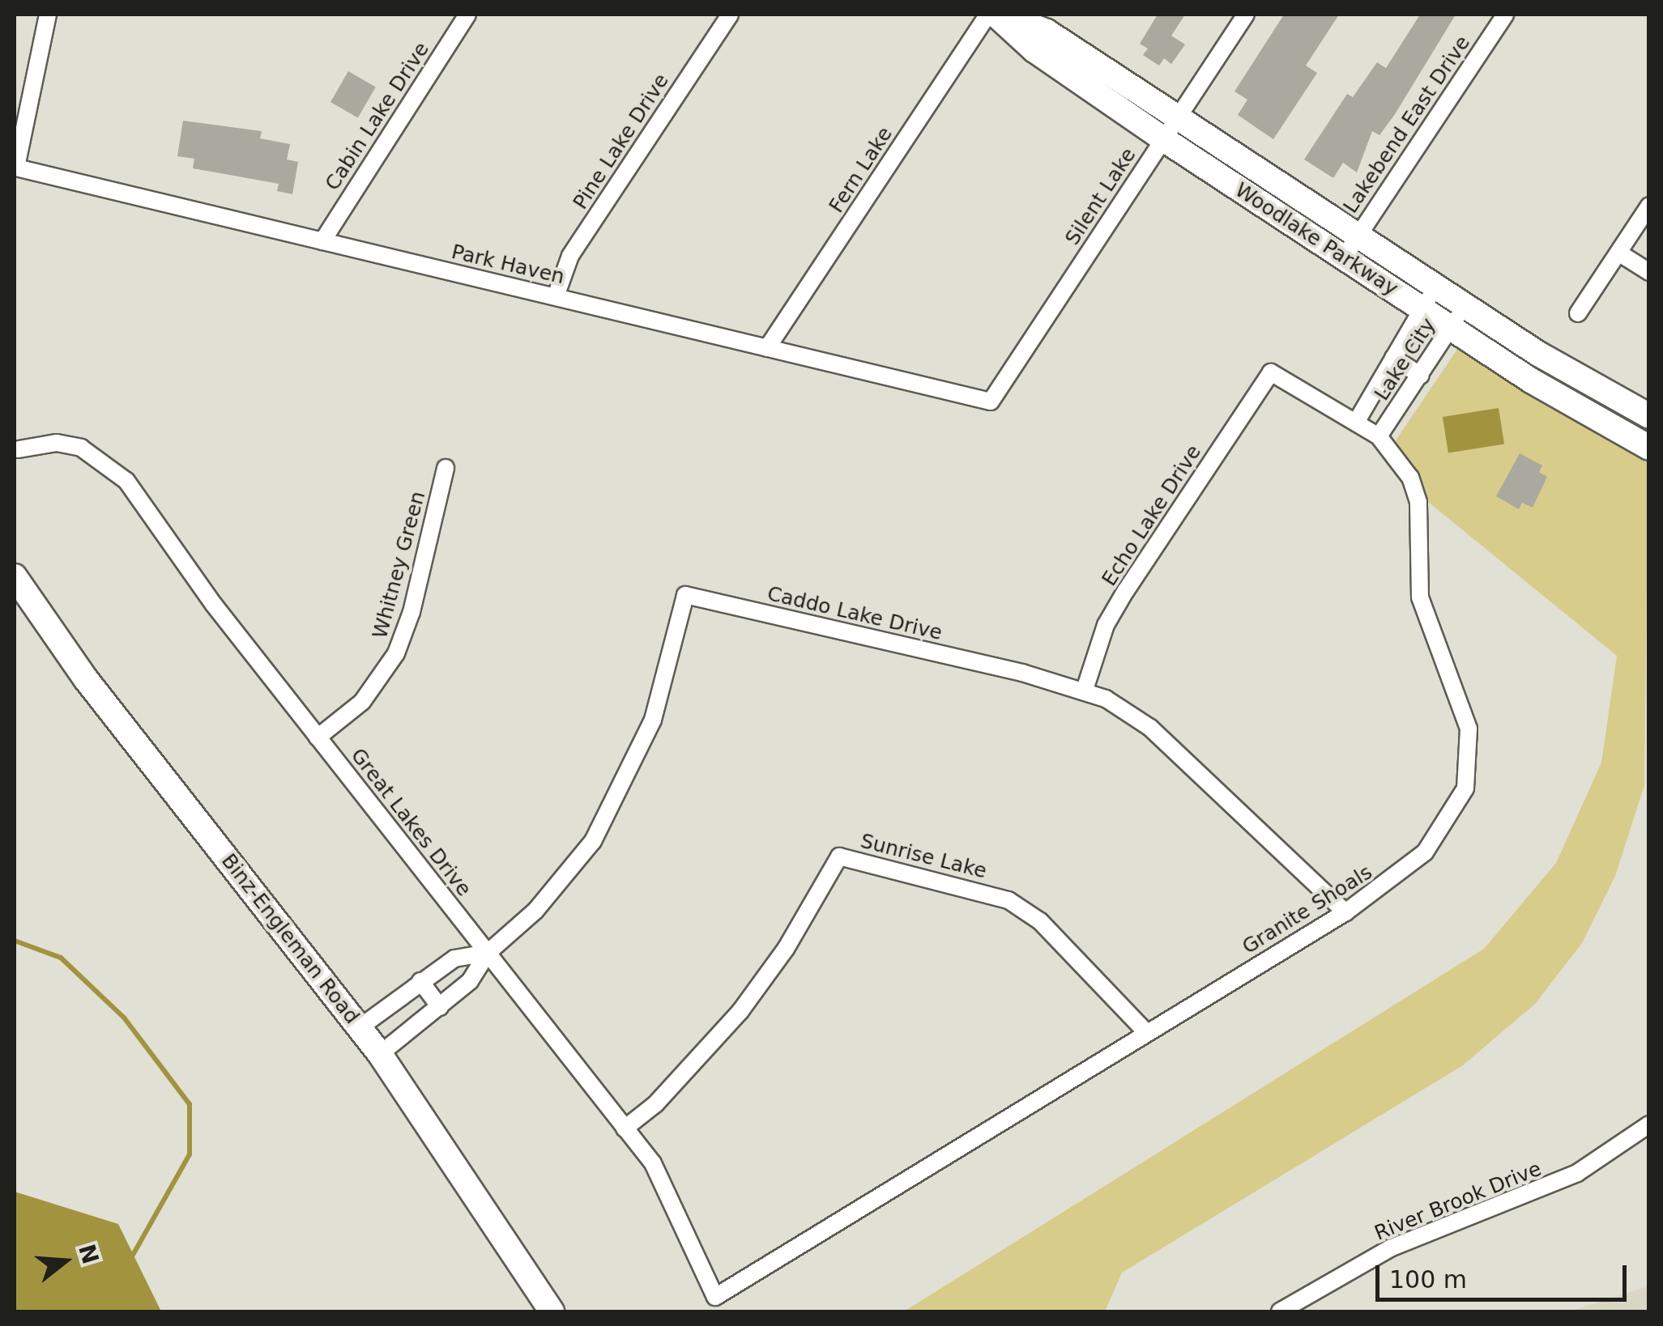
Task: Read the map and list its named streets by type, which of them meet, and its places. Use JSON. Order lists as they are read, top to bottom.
{
  "streets": {
    "street": [
      "Cabin Lake Drive",
      "Lakebend East Drive",
      "Pine Lake Drive",
      "Fern Lake",
      "Silent Lake",
      "Woodlake Parkway",
      "Park Haven",
      "Lake City",
      "Echo Lake Drive",
      "Whitney Green",
      "Caddo Lake Drive",
      "Great Lakes Drive",
      "Sunrise Lake",
      "Granite Shoals",
      "Binz-Engleman Road",
      "River Brook Drive"
    ]
  },
  "crossings": [
    ["Cabin Lake Drive", "Park Haven"],
    ["Lakebend East Drive", "Woodlake Parkway"],
    ["Pine Lake Drive", "Park Haven"],
    ["Fern Lake", "Park Haven"],
    ["Silent Lake", "Woodlake Parkway"],
    ["Silent Lake", "Park Haven"],
    ["Woodlake Parkway", "Lake City"],
    ["Lake City", "Granite Shoals"],
    ["Echo Lake Drive", "Caddo Lake Drive"],
    ["Echo Lake Drive", "Granite Shoals"],
    ["Whitney Green", "Great Lakes Drive"],
    ["Caddo Lake Drive", "Great Lakes Drive"],
    ["Caddo Lake Drive", "Granite Shoals"],
    ["Caddo Lake Drive", "Binz-Engleman Road"],
    ["Great Lakes Drive", "Sunrise Lake"],
    ["Great Lakes Drive", "Granite Shoals"],
    ["Sunrise Lake", "Granite Shoals"]
  ],
  "scale_bar": "100 m",
  "north": "right"
}
